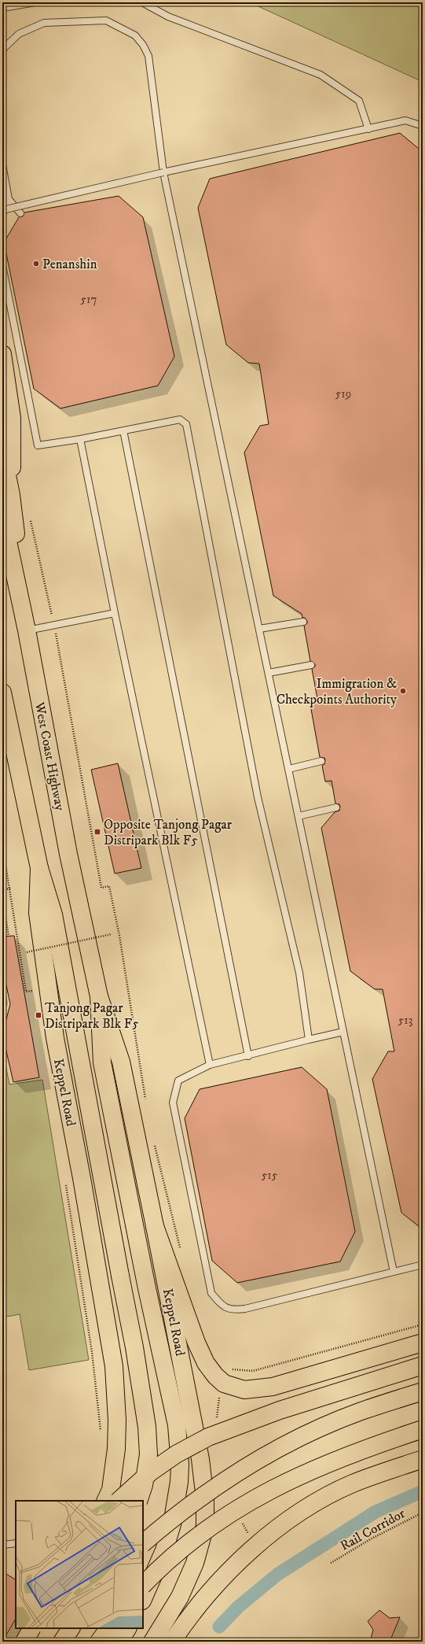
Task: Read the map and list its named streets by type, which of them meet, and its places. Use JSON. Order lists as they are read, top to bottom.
{
  "streets": {
    "highway": ["West Coast Highway", "Keppel Road"],
    "path": ["Rail Corridor"]
  },
  "crossings": [
    ["West Coast Highway", "Keppel Road"]
  ],
  "places": {
    "other": ["Penanshin", "Immigration & Checkpoints Authority"],
    "transit": ["Opposite Tanjong Pagar Distripark Blk F5", "Tanjong Pagar Distripark Blk F5"]
  },
  "house_numbers": [
    "517",
    "519",
    "513",
    "515"
  ]
}
